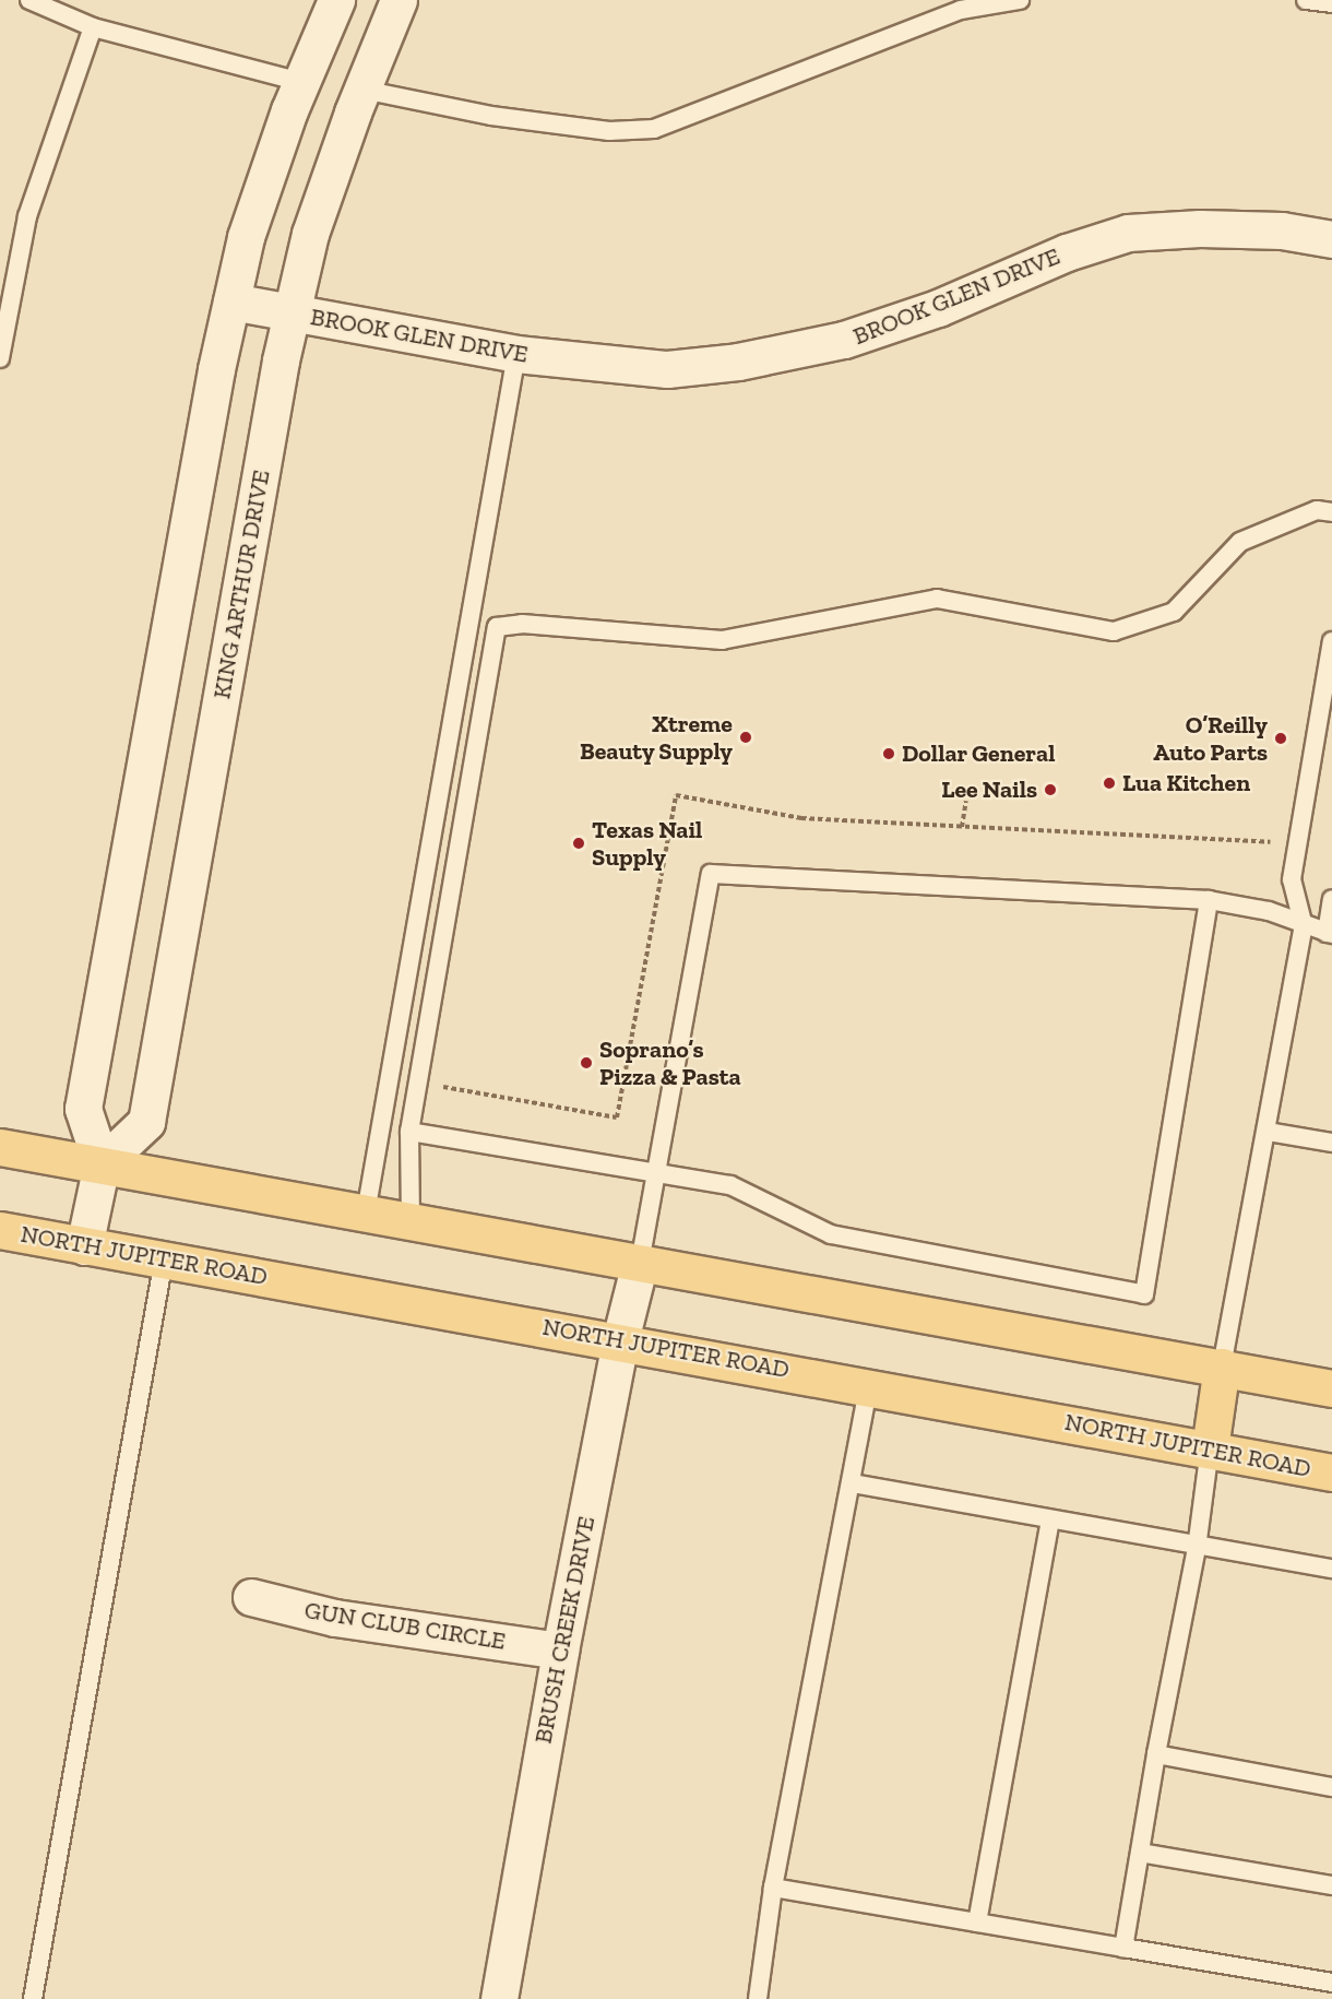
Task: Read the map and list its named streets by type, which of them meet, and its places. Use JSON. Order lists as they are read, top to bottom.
{
  "streets": {
    "main road": ["NORTH JUPITER ROAD"],
    "street": [
      "BROOK GLEN DRIVE",
      "KING ARTHUR DRIVE",
      "GUN CLUB CIRCLE",
      "BRUSH CREEK DRIVE"
    ]
  },
  "crossings": [
    ["BROOK GLEN DRIVE", "KING ARTHUR DRIVE"],
    ["NORTH JUPITER ROAD", "BRUSH CREEK DRIVE"],
    ["GUN CLUB CIRCLE", "BRUSH CREEK DRIVE"]
  ],
  "places": [
    "Xtreme Beauty Supply",
    "O’Reilly Auto Parts",
    "Dollar General",
    "Lua Kitchen",
    "Lee Nails",
    "Texas Nail Supply",
    "Soprano’s Pizza & Pasta"
  ]
}
